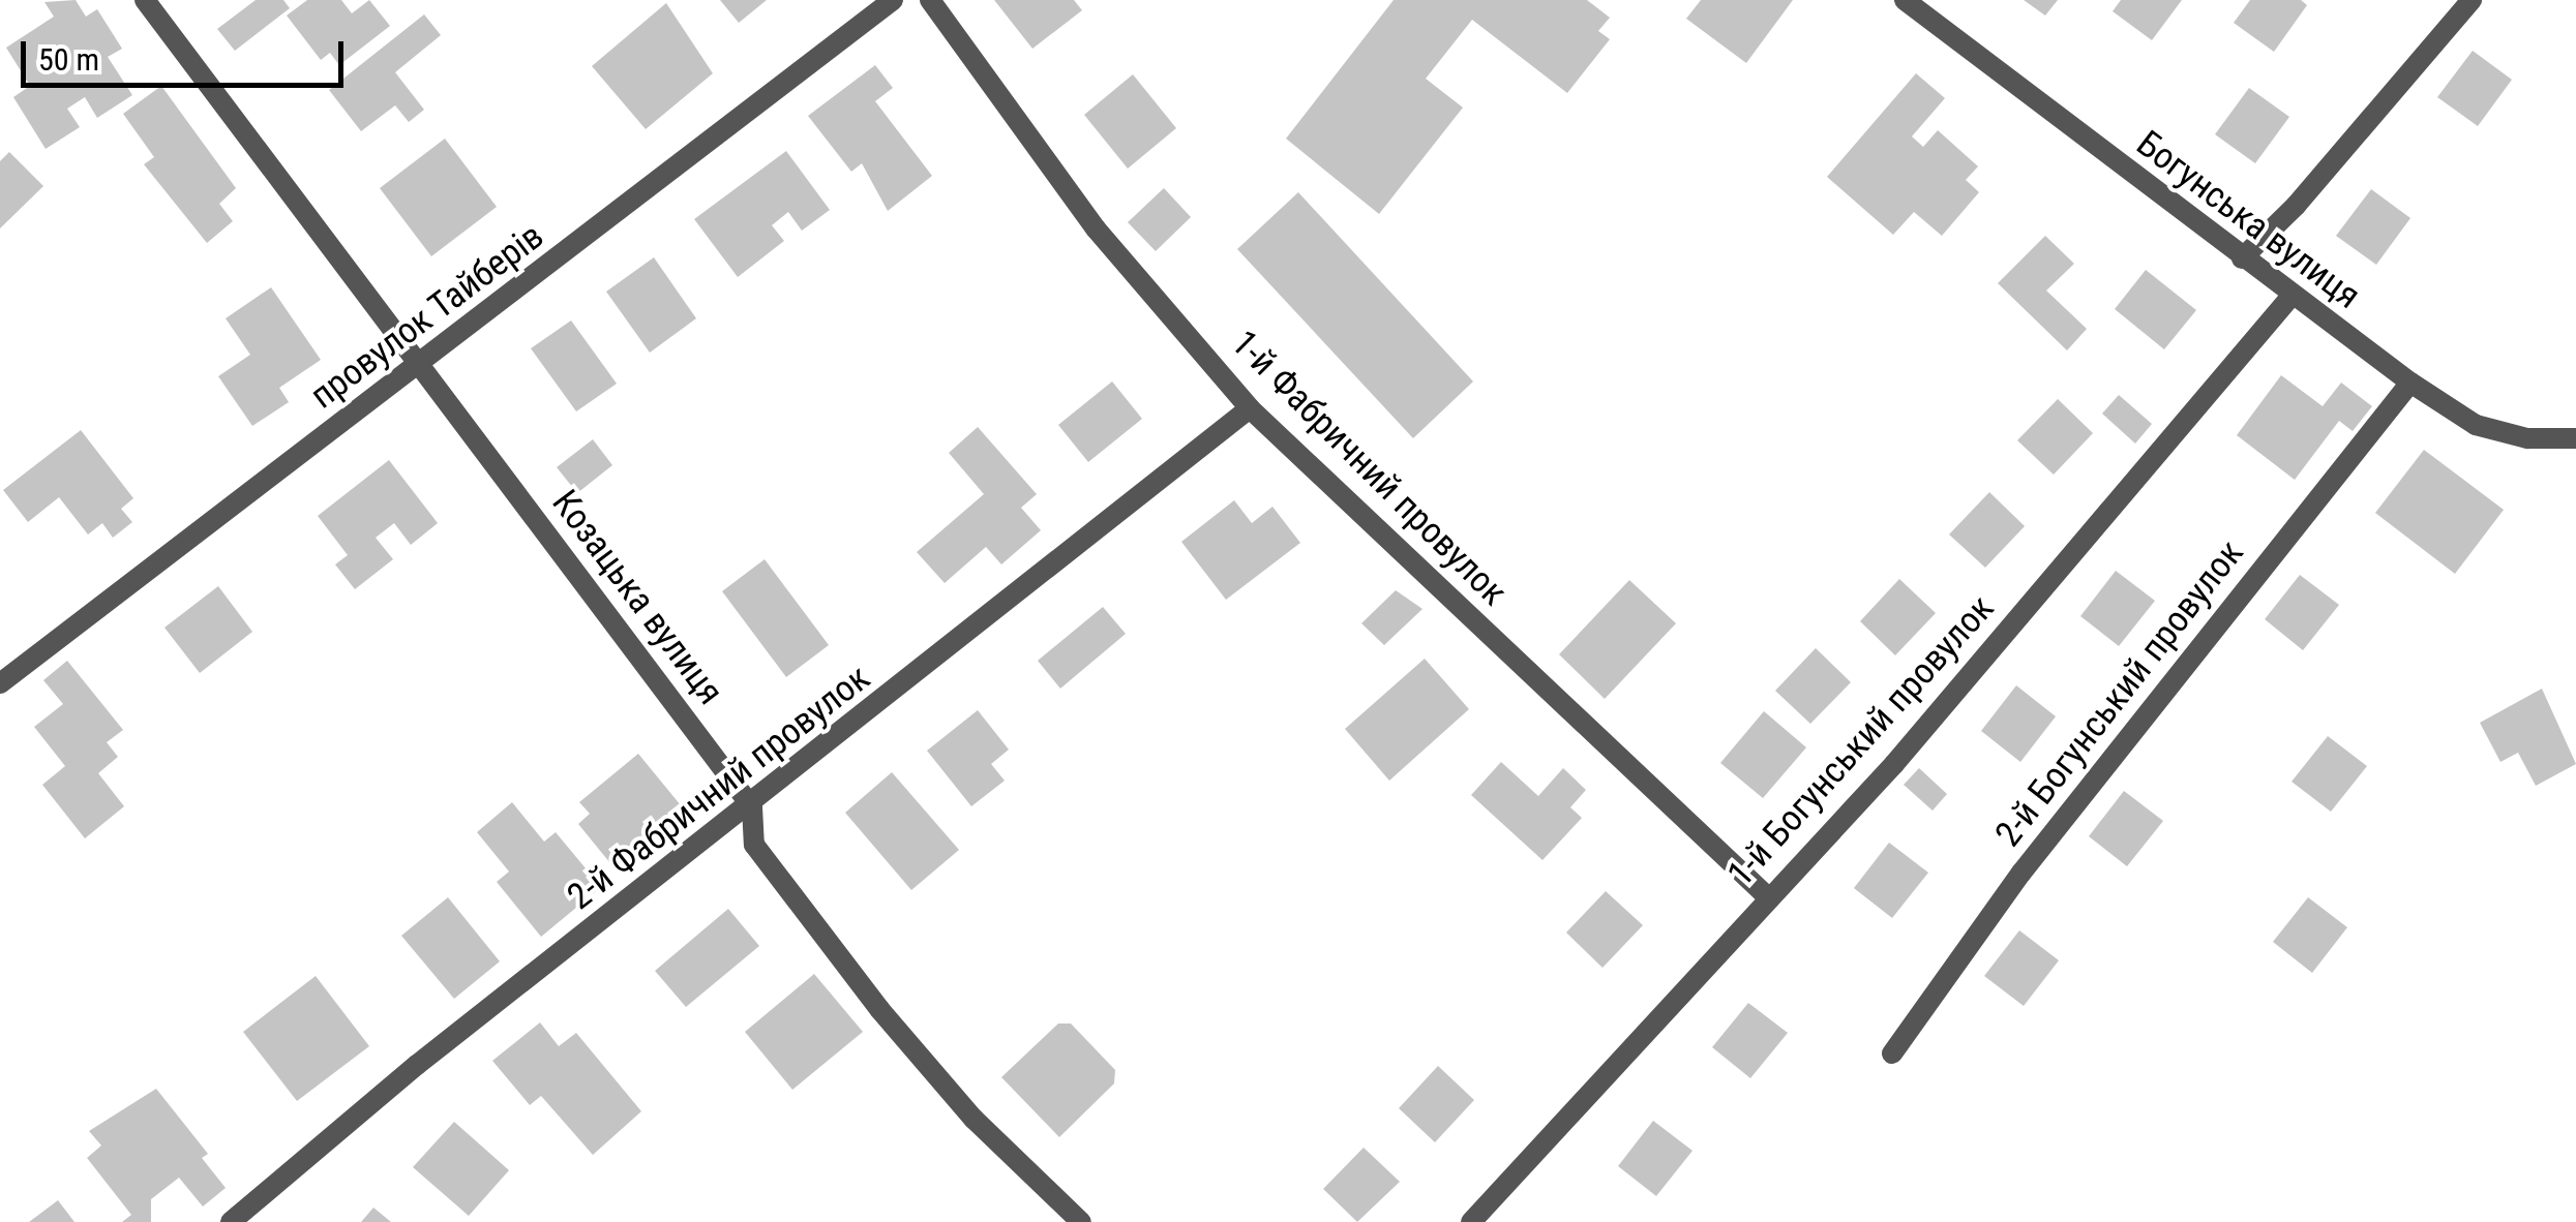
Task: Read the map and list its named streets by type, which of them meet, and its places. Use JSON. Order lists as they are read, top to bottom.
{
  "streets": {
    "street": [
      "Богунська вулиця",
      "провулок Тайберів",
      "1-й Фабричний провулок",
      "Козацька вулиця",
      "2-й Богунський провулок",
      "1-й Богунський провулок",
      "2-й Фабричний провулок"
    ]
  },
  "crossings": [
    ["Богунська вулиця", "2-й Богунський провулок"],
    ["Богунська вулиця", "1-й Богунський провулок"],
    ["провулок Тайберів", "Козацька вулиця"],
    ["1-й Фабричний провулок", "1-й Богунський провулок"],
    ["1-й Фабричний провулок", "2-й Фабричний провулок"],
    ["Козацька вулиця", "2-й Фабричний провулок"]
  ],
  "scale_bar": "50 m"
}
